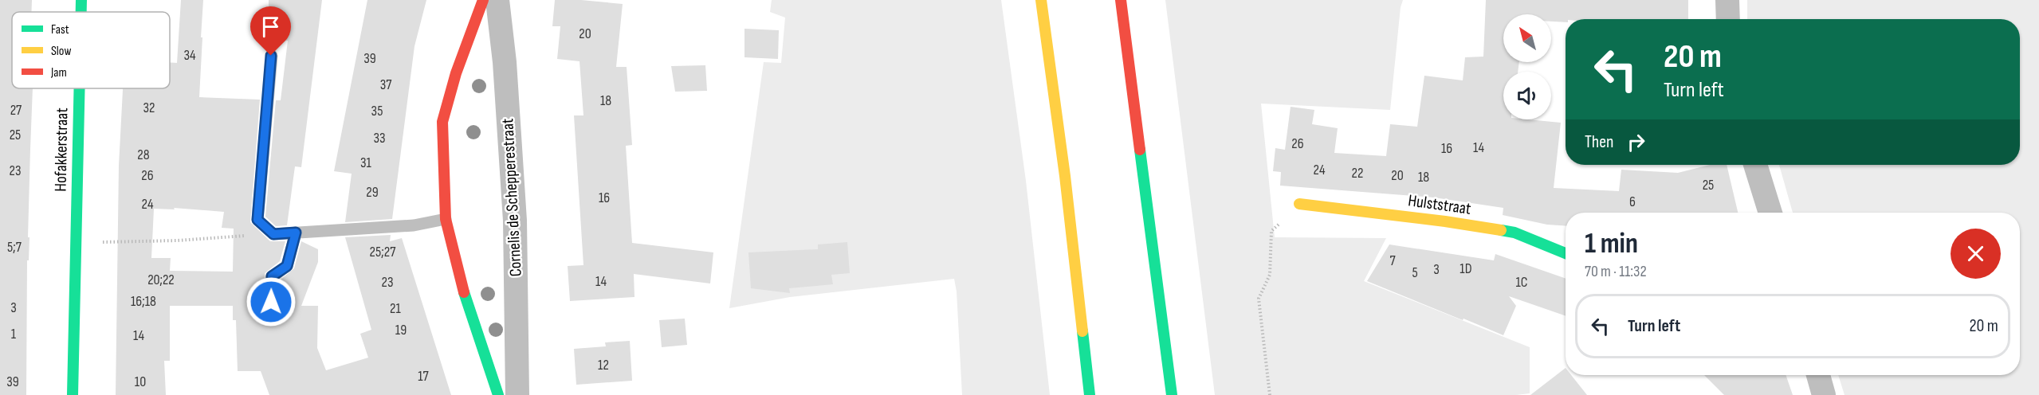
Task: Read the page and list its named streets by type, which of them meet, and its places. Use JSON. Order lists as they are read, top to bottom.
{
  "streets": {
    "main road": ["Hofakkerstraat", "Hulststraat"],
    "street": ["Cornelis de Schepperestraat"]
  },
  "house_numbers": [
    "20",
    "34",
    "39",
    "37",
    "18",
    "32",
    "27",
    "35",
    "25",
    "33",
    "26",
    "14",
    "16",
    "28",
    "31",
    "24",
    "23",
    "22",
    "26",
    "20",
    "18",
    "25",
    "29",
    "16",
    "6",
    "24",
    "5;7",
    "25;27",
    "7",
    "1D",
    "3",
    "5",
    "20;22",
    "14",
    "23",
    "1C",
    "16;18",
    "3",
    "21",
    "19",
    "1",
    "14",
    "12",
    "17",
    "39",
    "10"
  ],
  "legend": ["Fast", "Slow", "Jam"],
  "north": "top left",
  "page": {
    "turn": ["20 m", "Turn left"],
    "then": "Then",
    "heading": ["1 min", "70 m · 11:32"],
    "list": [
      {
        "name": "Turn left",
        "value": "20 m"
      }
    ]
  }
}
